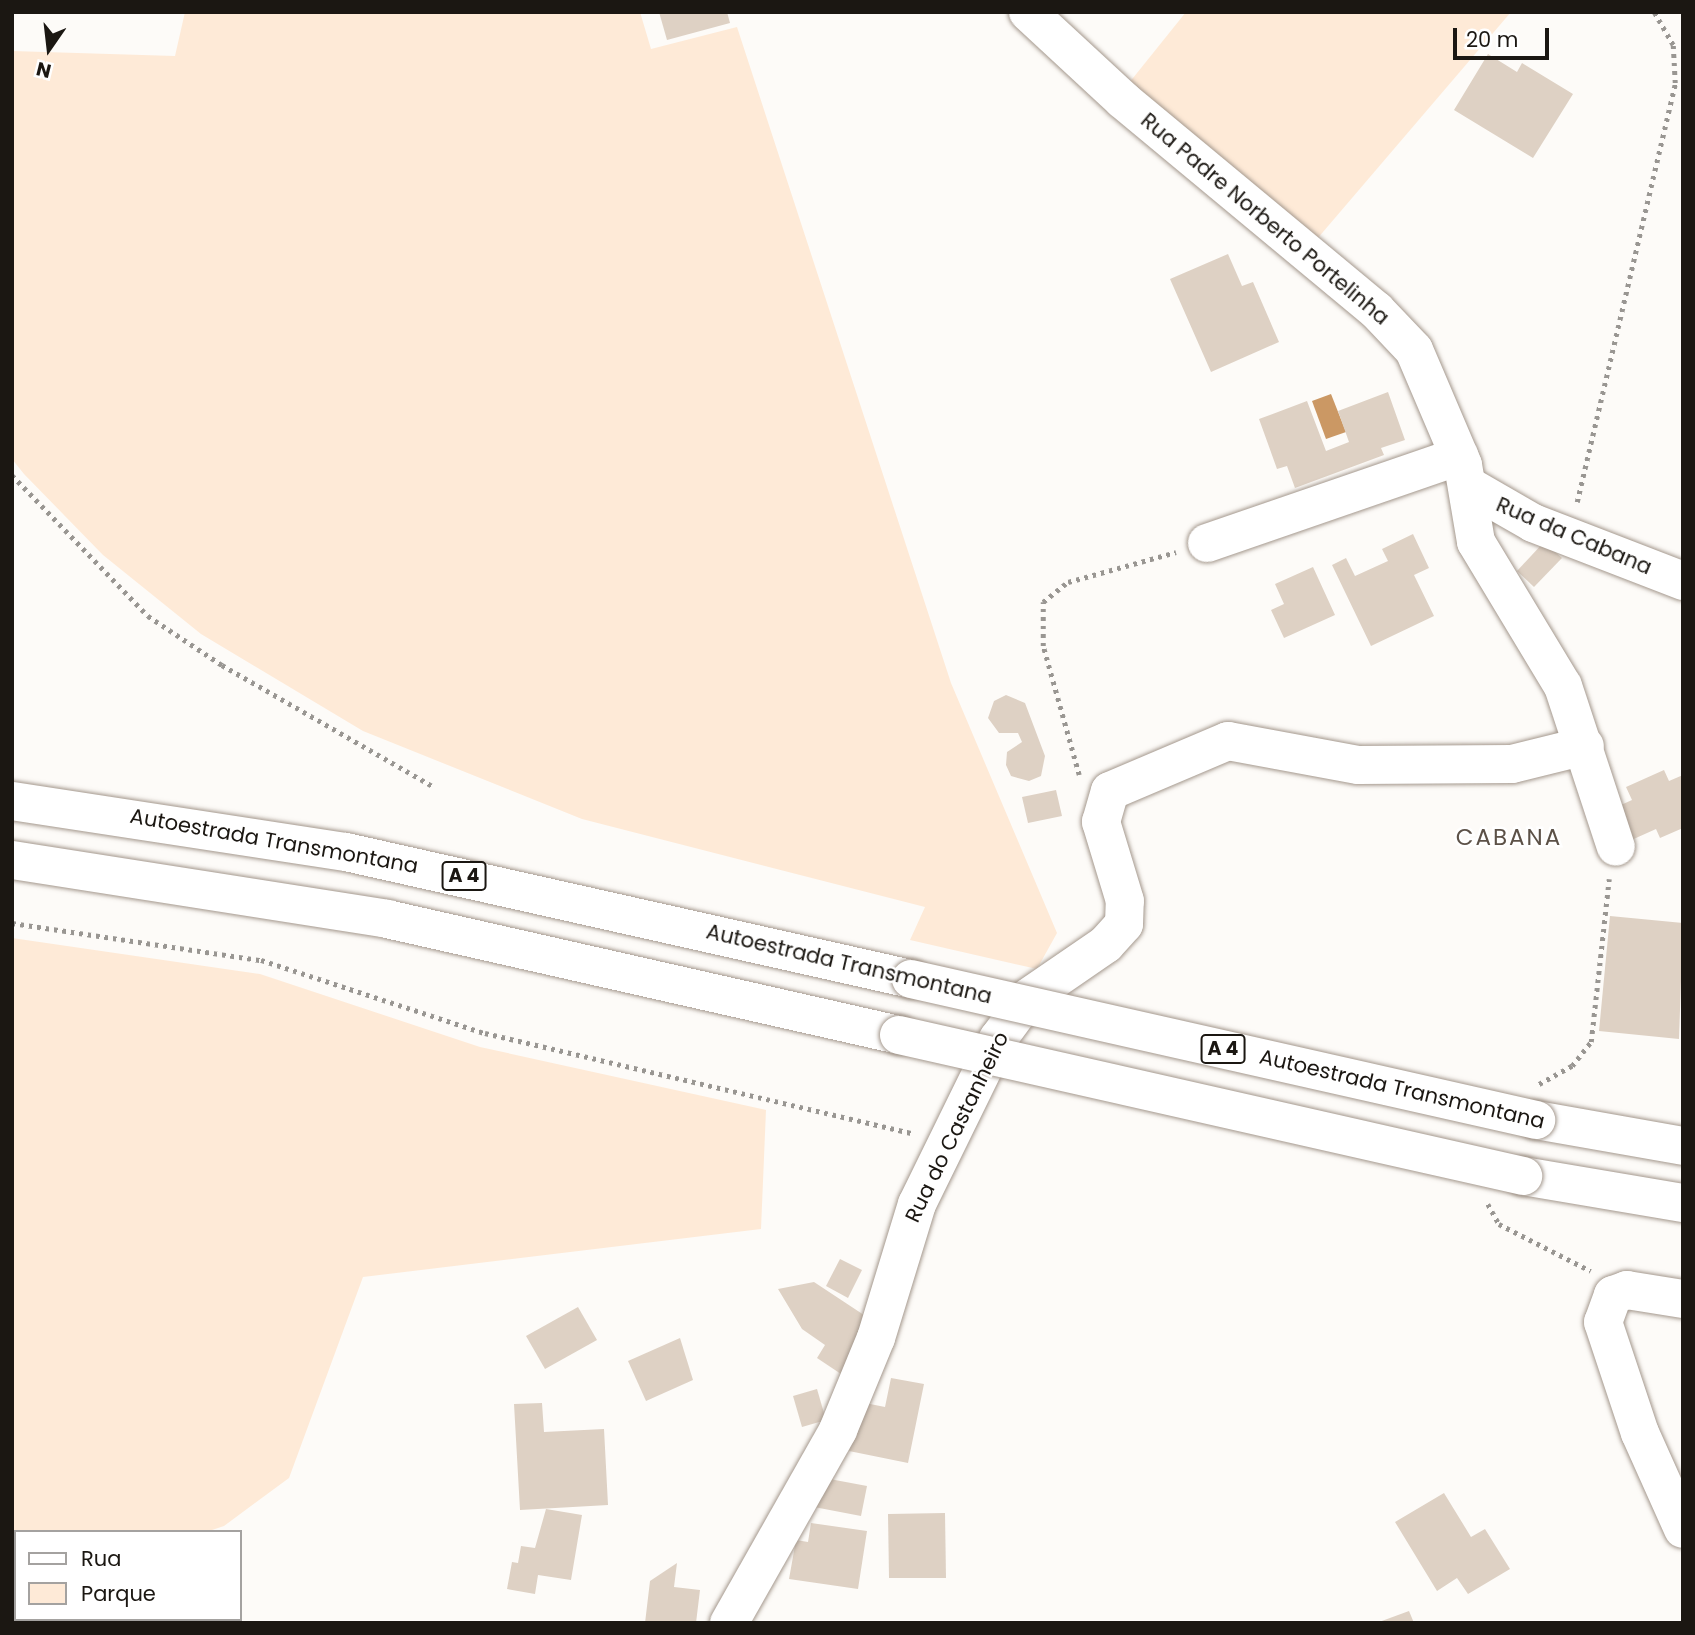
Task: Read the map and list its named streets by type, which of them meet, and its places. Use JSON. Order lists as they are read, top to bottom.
{
  "streets": {
    "main road": [
      "Rua Padre Norberto Portelinha",
      "Rua da Cabana",
      "Autoestrada Transmontana",
      "A 4",
      "Rua do Castanheiro"
    ]
  },
  "crossings": [
    ["Rua Padre Norberto Portelinha", "Rua da Cabana"]
  ],
  "districts": ["CABANA"],
  "legend": ["Rua", "Parque"],
  "scale_bar": "20 m",
  "north": "bottom"
}
